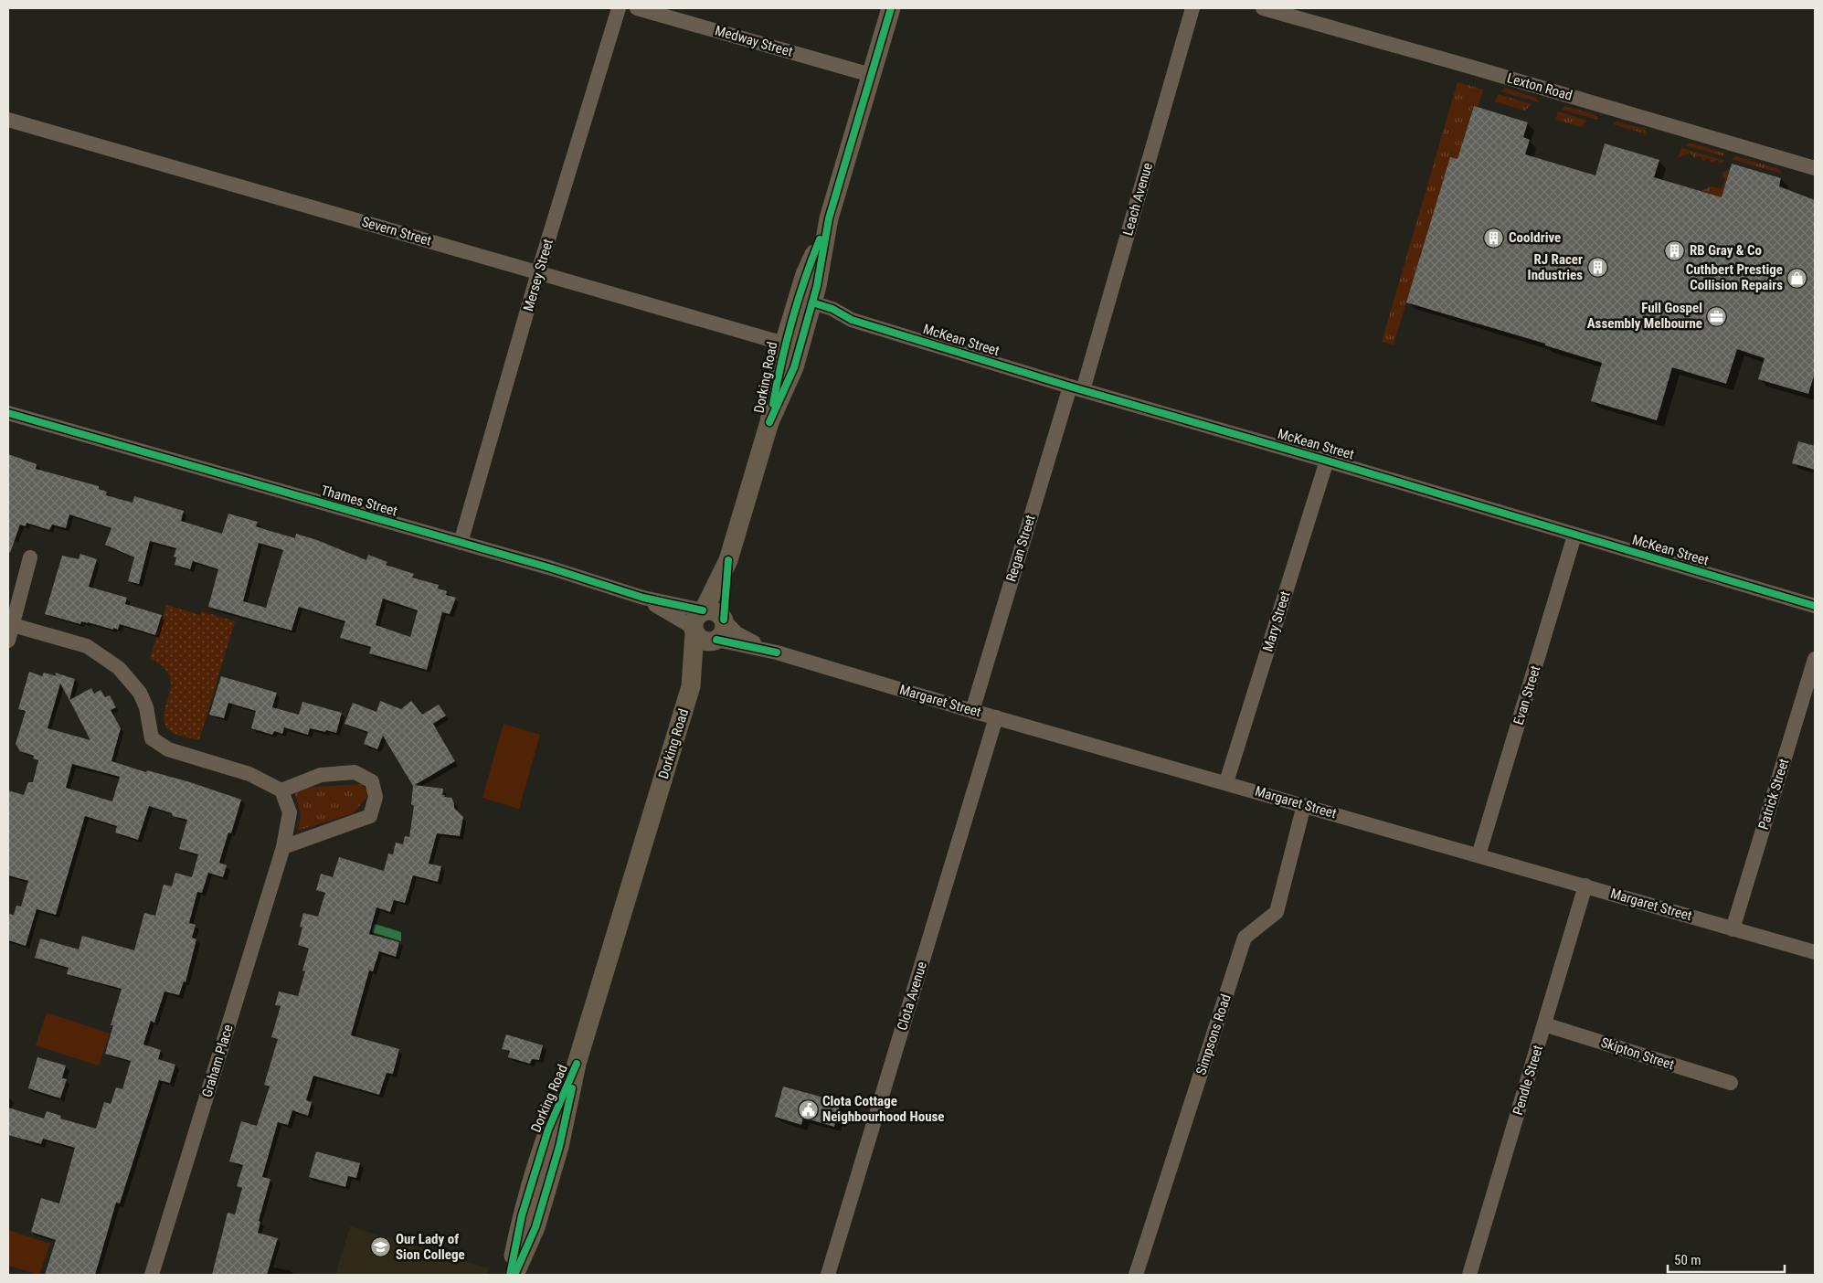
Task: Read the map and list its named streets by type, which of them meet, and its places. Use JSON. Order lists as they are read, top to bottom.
{
  "streets": {
    "main road": ["Dorking Road"],
    "street": [
      "Medway Street",
      "Lexton Road",
      "Leach Avenue",
      "Severn Street",
      "Mersey Street",
      "McKean Street",
      "Thames Street",
      "Regan Street",
      "Mary Street",
      "Evan Street",
      "Margaret Street",
      "Patrick Street",
      "Clota Avenue",
      "Simpsons Road",
      "Skipton Street",
      "Graham Place",
      "Pendle Street"
    ]
  },
  "crossings": [
    ["Medway Street", "Dorking Road"],
    ["Leach Avenue", "McKean Street"],
    ["Leach Avenue", "Regan Street"],
    ["Severn Street", "Mersey Street"],
    ["Severn Street", "Dorking Road"],
    ["Mersey Street", "Thames Street"],
    ["McKean Street", "Dorking Road"],
    ["McKean Street", "Regan Street"],
    ["McKean Street", "Mary Street"],
    ["McKean Street", "Evan Street"],
    ["Dorking Road", "Thames Street"],
    ["Dorking Road", "Margaret Street"],
    ["Thames Street", "Margaret Street"],
    ["Regan Street", "Margaret Street"],
    ["Mary Street", "Margaret Street"],
    ["Evan Street", "Margaret Street"],
    ["Margaret Street", "Patrick Street"],
    ["Margaret Street", "Clota Avenue"],
    ["Margaret Street", "Simpsons Road"],
    ["Margaret Street", "Pendle Street"],
    ["Skipton Street", "Pendle Street"]
  ],
  "places": {
    "building": ["Cooldrive", "RB Gray & Co", "RJ Racer Industries"],
    "shop": ["Cuthbert Prestige Collision Repairs"],
    "office": ["Full Gospel Assembly Melbourne"],
    "public building": ["Clota Cottage Neighbourhood House"],
    "school or university": ["Our Lady of Sion College"]
  },
  "scale_bar": "50 m"
}
